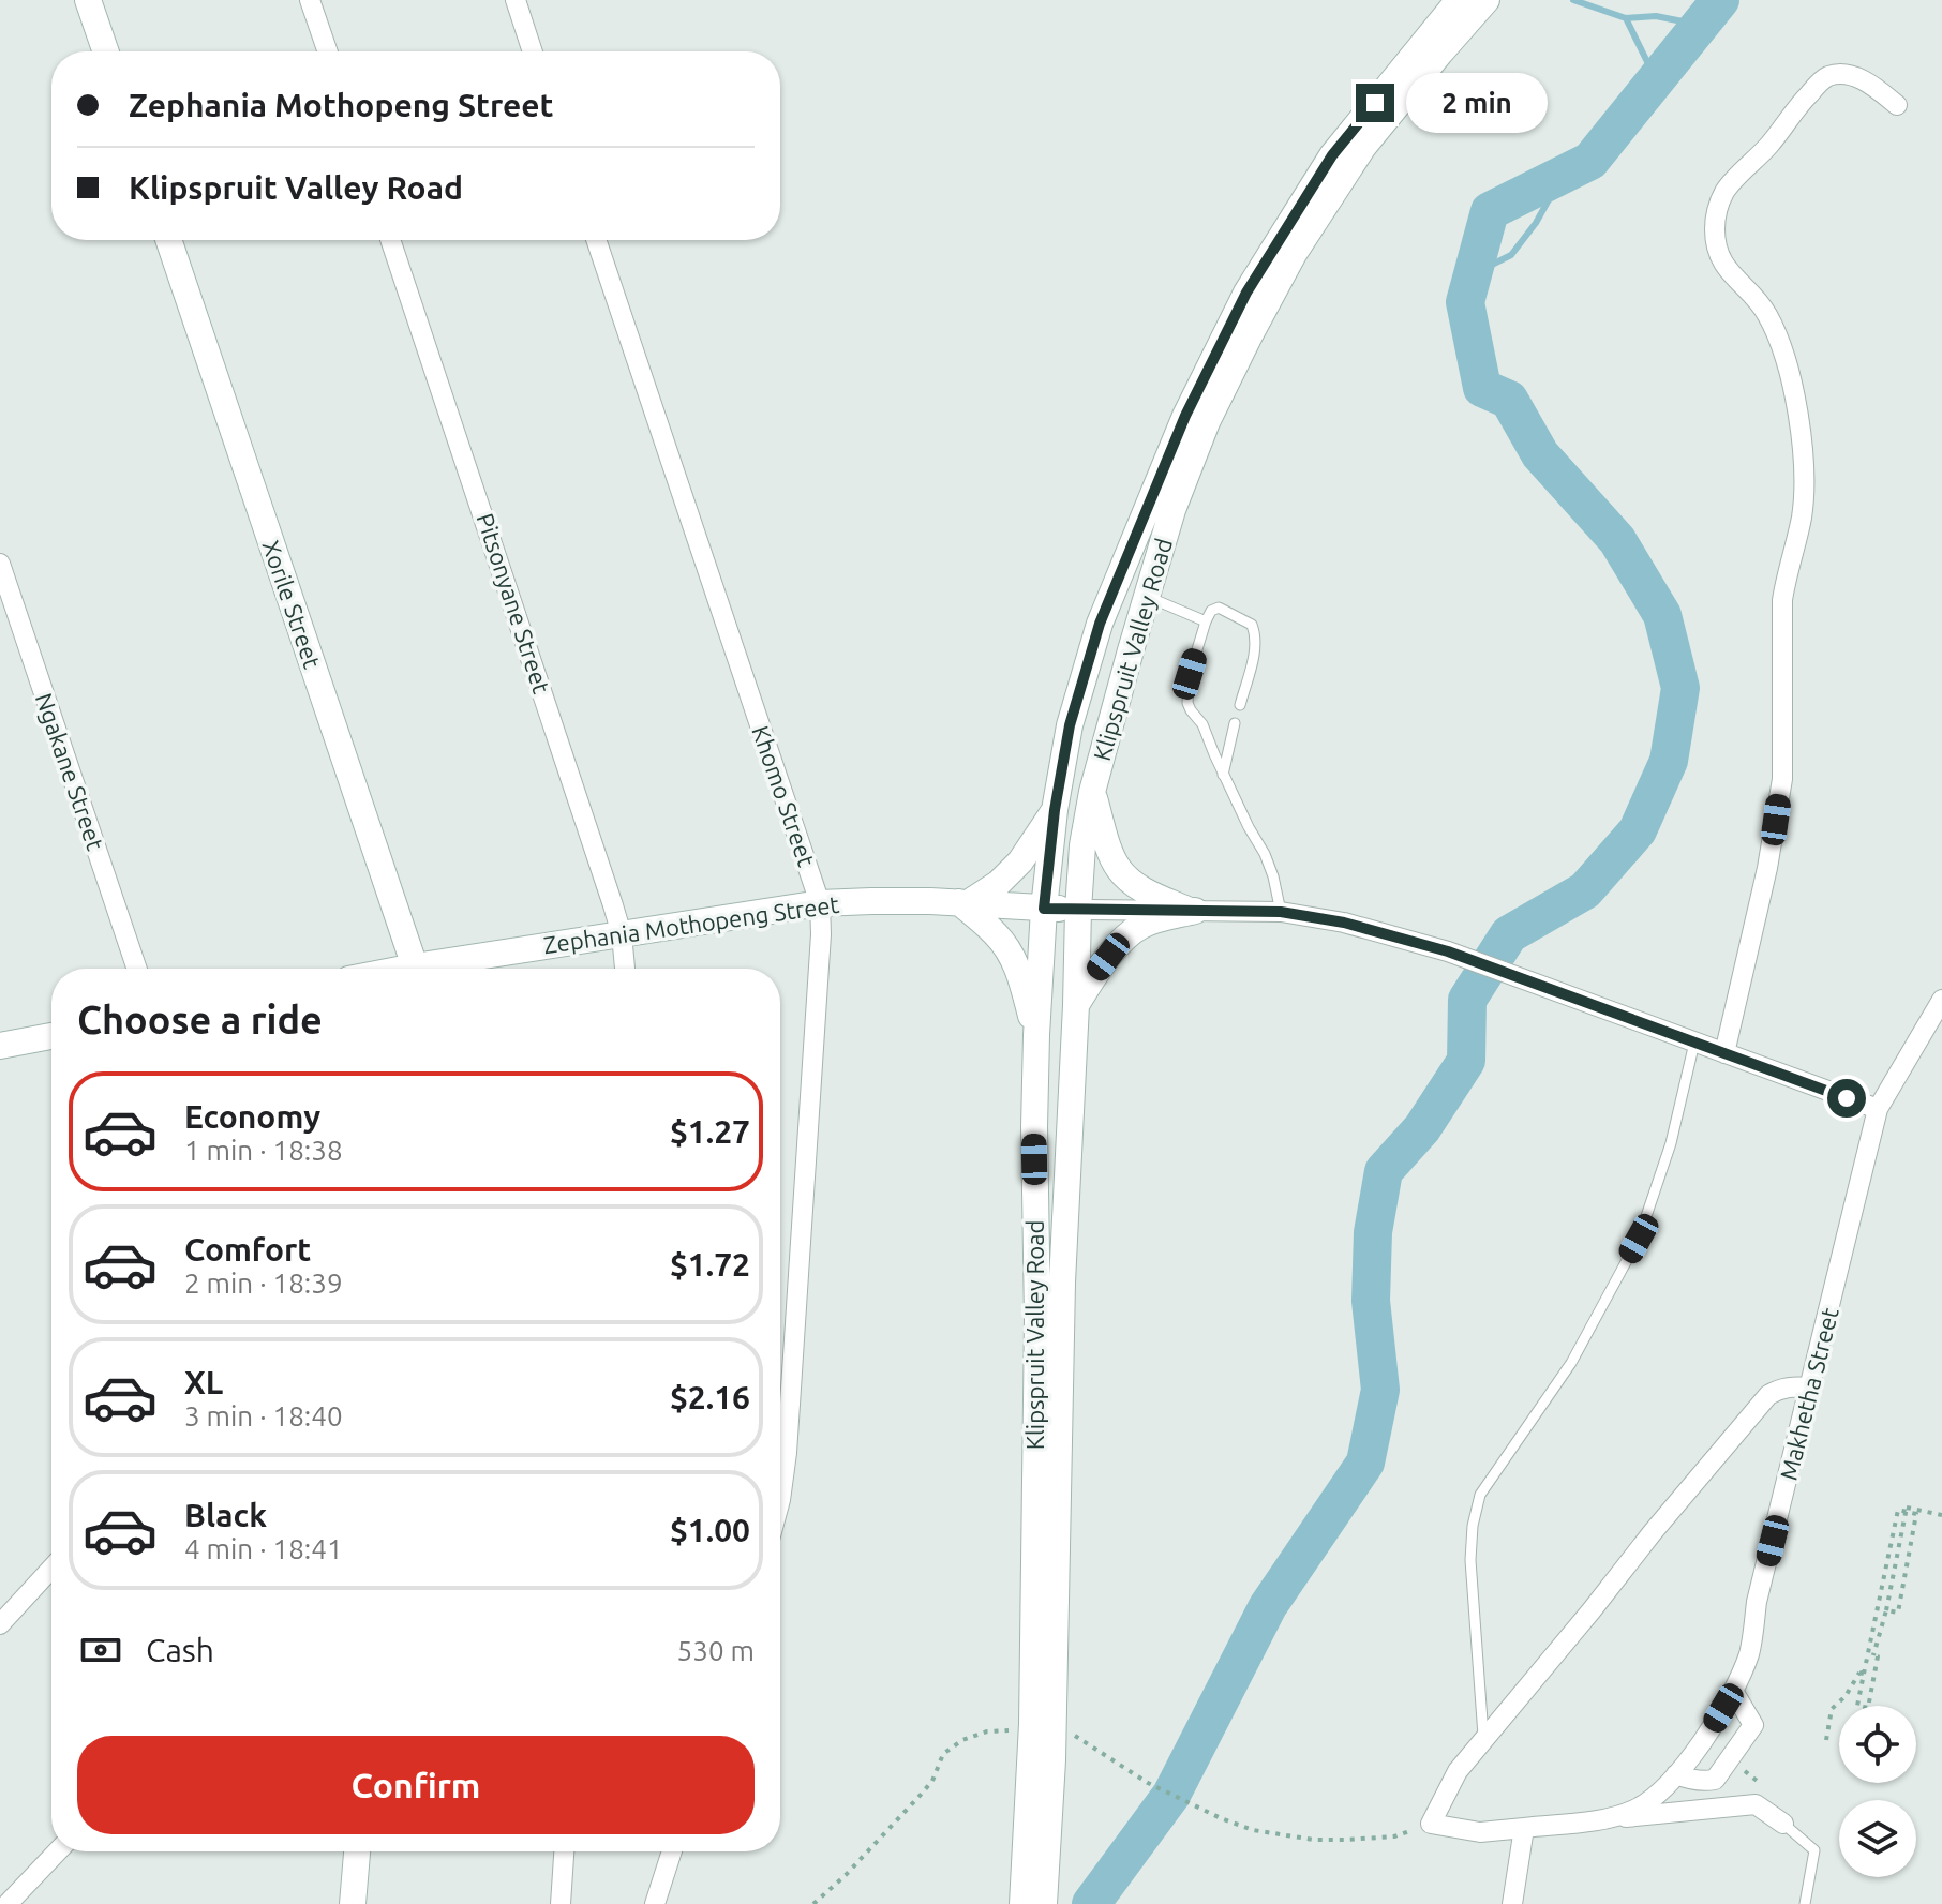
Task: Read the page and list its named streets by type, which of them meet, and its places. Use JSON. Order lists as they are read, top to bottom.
{
  "streets": {
    "main road": ["Xorile Street", "Klipspruit Valley Road", "Zephania Mothopeng Street"],
    "street": [
      "Pitsonyane Street",
      "Ngakane Street",
      "Khomo Street",
      "Makhetha Street"
    ]
  },
  "crossings": [
    ["Pitsonyane Street", "Zephania Mothopeng Street"],
    ["Klipspruit Valley Road", "Zephania Mothopeng Street"],
    ["Khomo Street", "Zephania Mothopeng Street"],
    ["Zephania Mothopeng Street", "Makhetha Street"]
  ],
  "page": {
    "banner": ["Zephania Mothopeng Street", "Klipspruit Valley Road"],
    "bubble": "2 min",
    "heading": "Choose a ride",
    "list": [
      {
        "name": "Economy",
        "note": "1 min · 18:38",
        "value": "$1.27"
      },
      {
        "name": "Comfort",
        "note": "2 min · 18:39",
        "value": "$1.72"
      },
      {
        "name": "XL",
        "note": "3 min · 18:40",
        "value": "$2.16"
      },
      {
        "name": "Black",
        "note": "4 min · 18:41",
        "value": "$1.00"
      }
    ],
    "pay": ["Cash", "530 m"],
    "buttons": "Confirm"
  }
}
